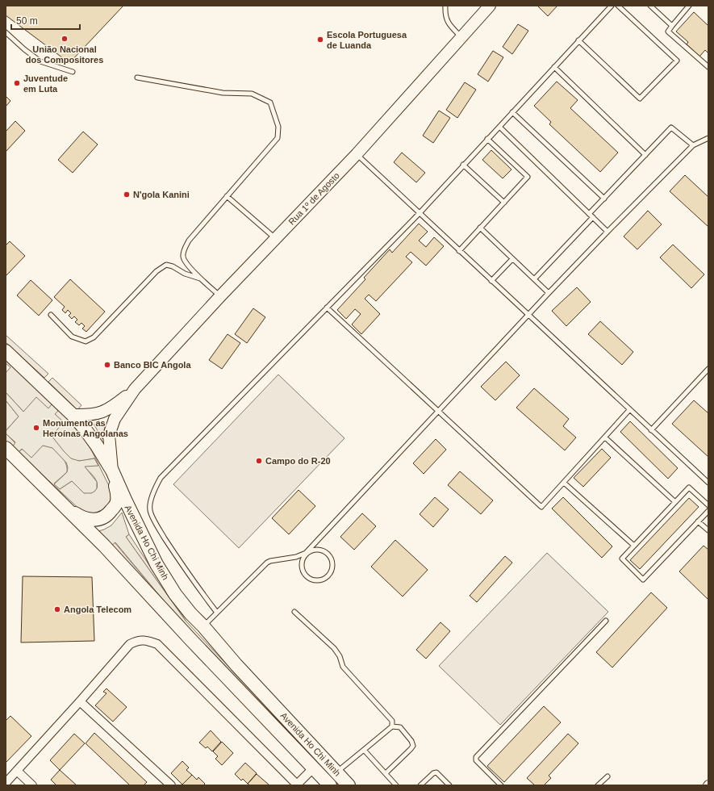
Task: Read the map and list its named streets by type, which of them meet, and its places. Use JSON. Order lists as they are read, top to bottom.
{
  "streets": {
    "main road": ["Rua 1º de Agosto", "Avenida Ho Chi Minh"]
  },
  "places": [
    "União Nacional dos Compositores",
    "Escola Portuguesa de Luanda",
    "Juventude em Luta",
    "N'gola Kanini",
    "Banco BIC Angola",
    "Monumento as Heroínas Angolanas",
    "Campo do R-20",
    "Angola Telecom"
  ],
  "scale_bar": "50 m"
}
